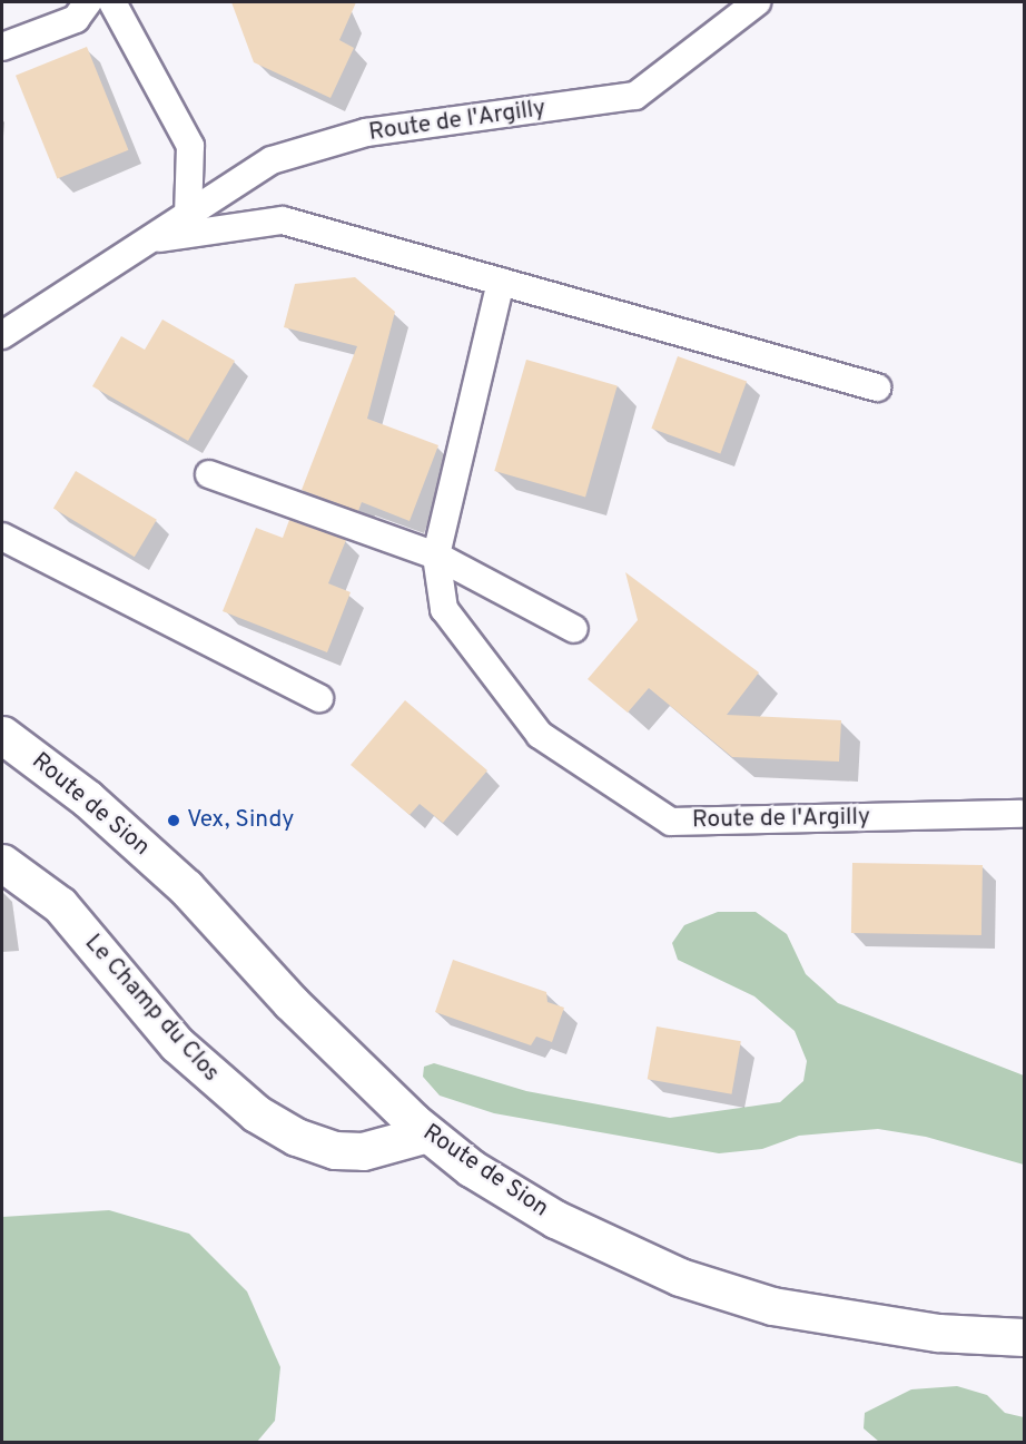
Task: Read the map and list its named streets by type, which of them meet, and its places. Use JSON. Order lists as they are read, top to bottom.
{
  "streets": {
    "main road": ["Route de Sion", "Le Champ du Clos"],
    "lane": ["Route de l'Argilly"]
  },
  "crossings": [
    ["Route de Sion", "Le Champ du Clos"]
  ],
  "places": ["Vex, Sindy"]
}
